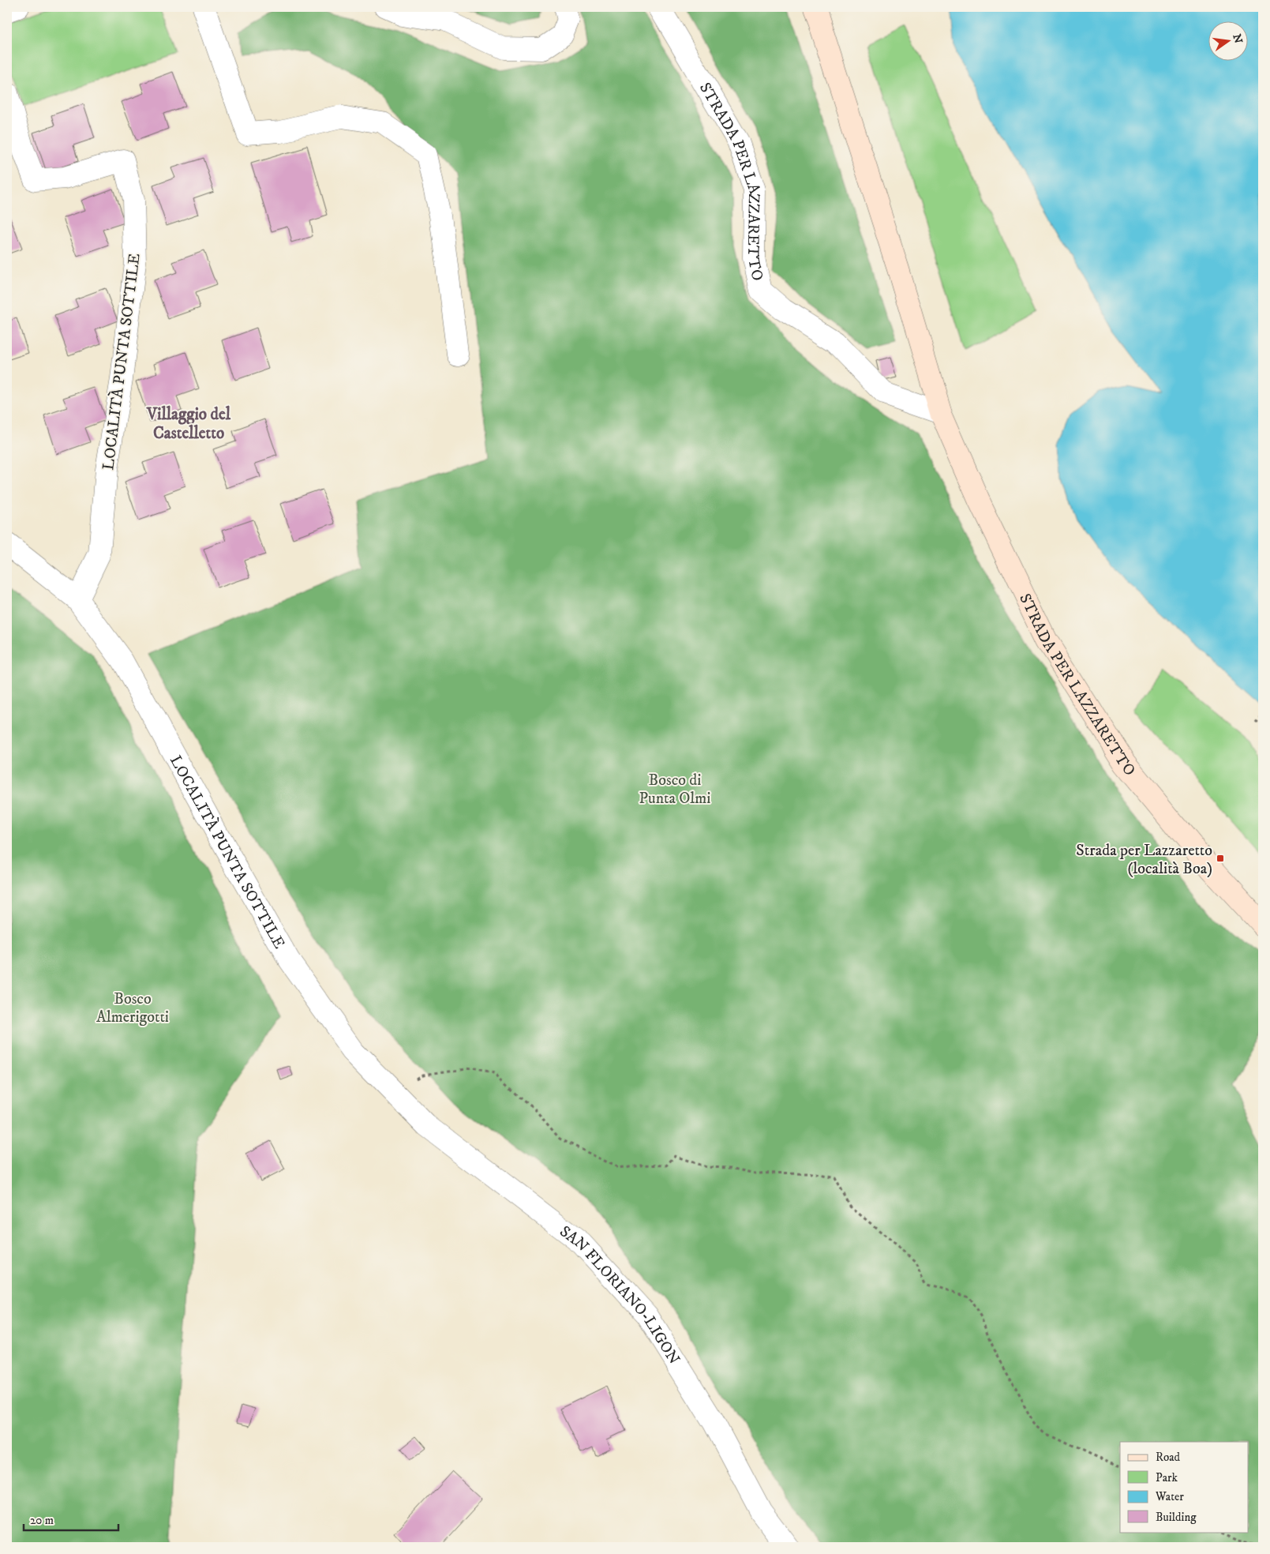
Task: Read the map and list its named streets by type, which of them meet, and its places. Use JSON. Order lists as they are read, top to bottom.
{
  "streets": {
    "main road": ["STRADA PER LAZZARETTO"],
    "street": ["LOCALITÀ PUNTA SOTTILE", "SAN FLORIANO-LIGON"]
  },
  "crossings": [
    ["LOCALITÀ PUNTA SOTTILE", "SAN FLORIANO-LIGON"]
  ],
  "districts": ["Villaggio del Castelletto"],
  "parks": ["Bosco di Punta Olmi", "Bosco Almerigotti"],
  "places": {
    "transit": ["Strada per Lazzaretto (località Boa)"]
  },
  "legend": [
    "Road",
    "Park",
    "Water",
    "Building"
  ],
  "scale_bar": "20 m",
  "north": "right"
}
